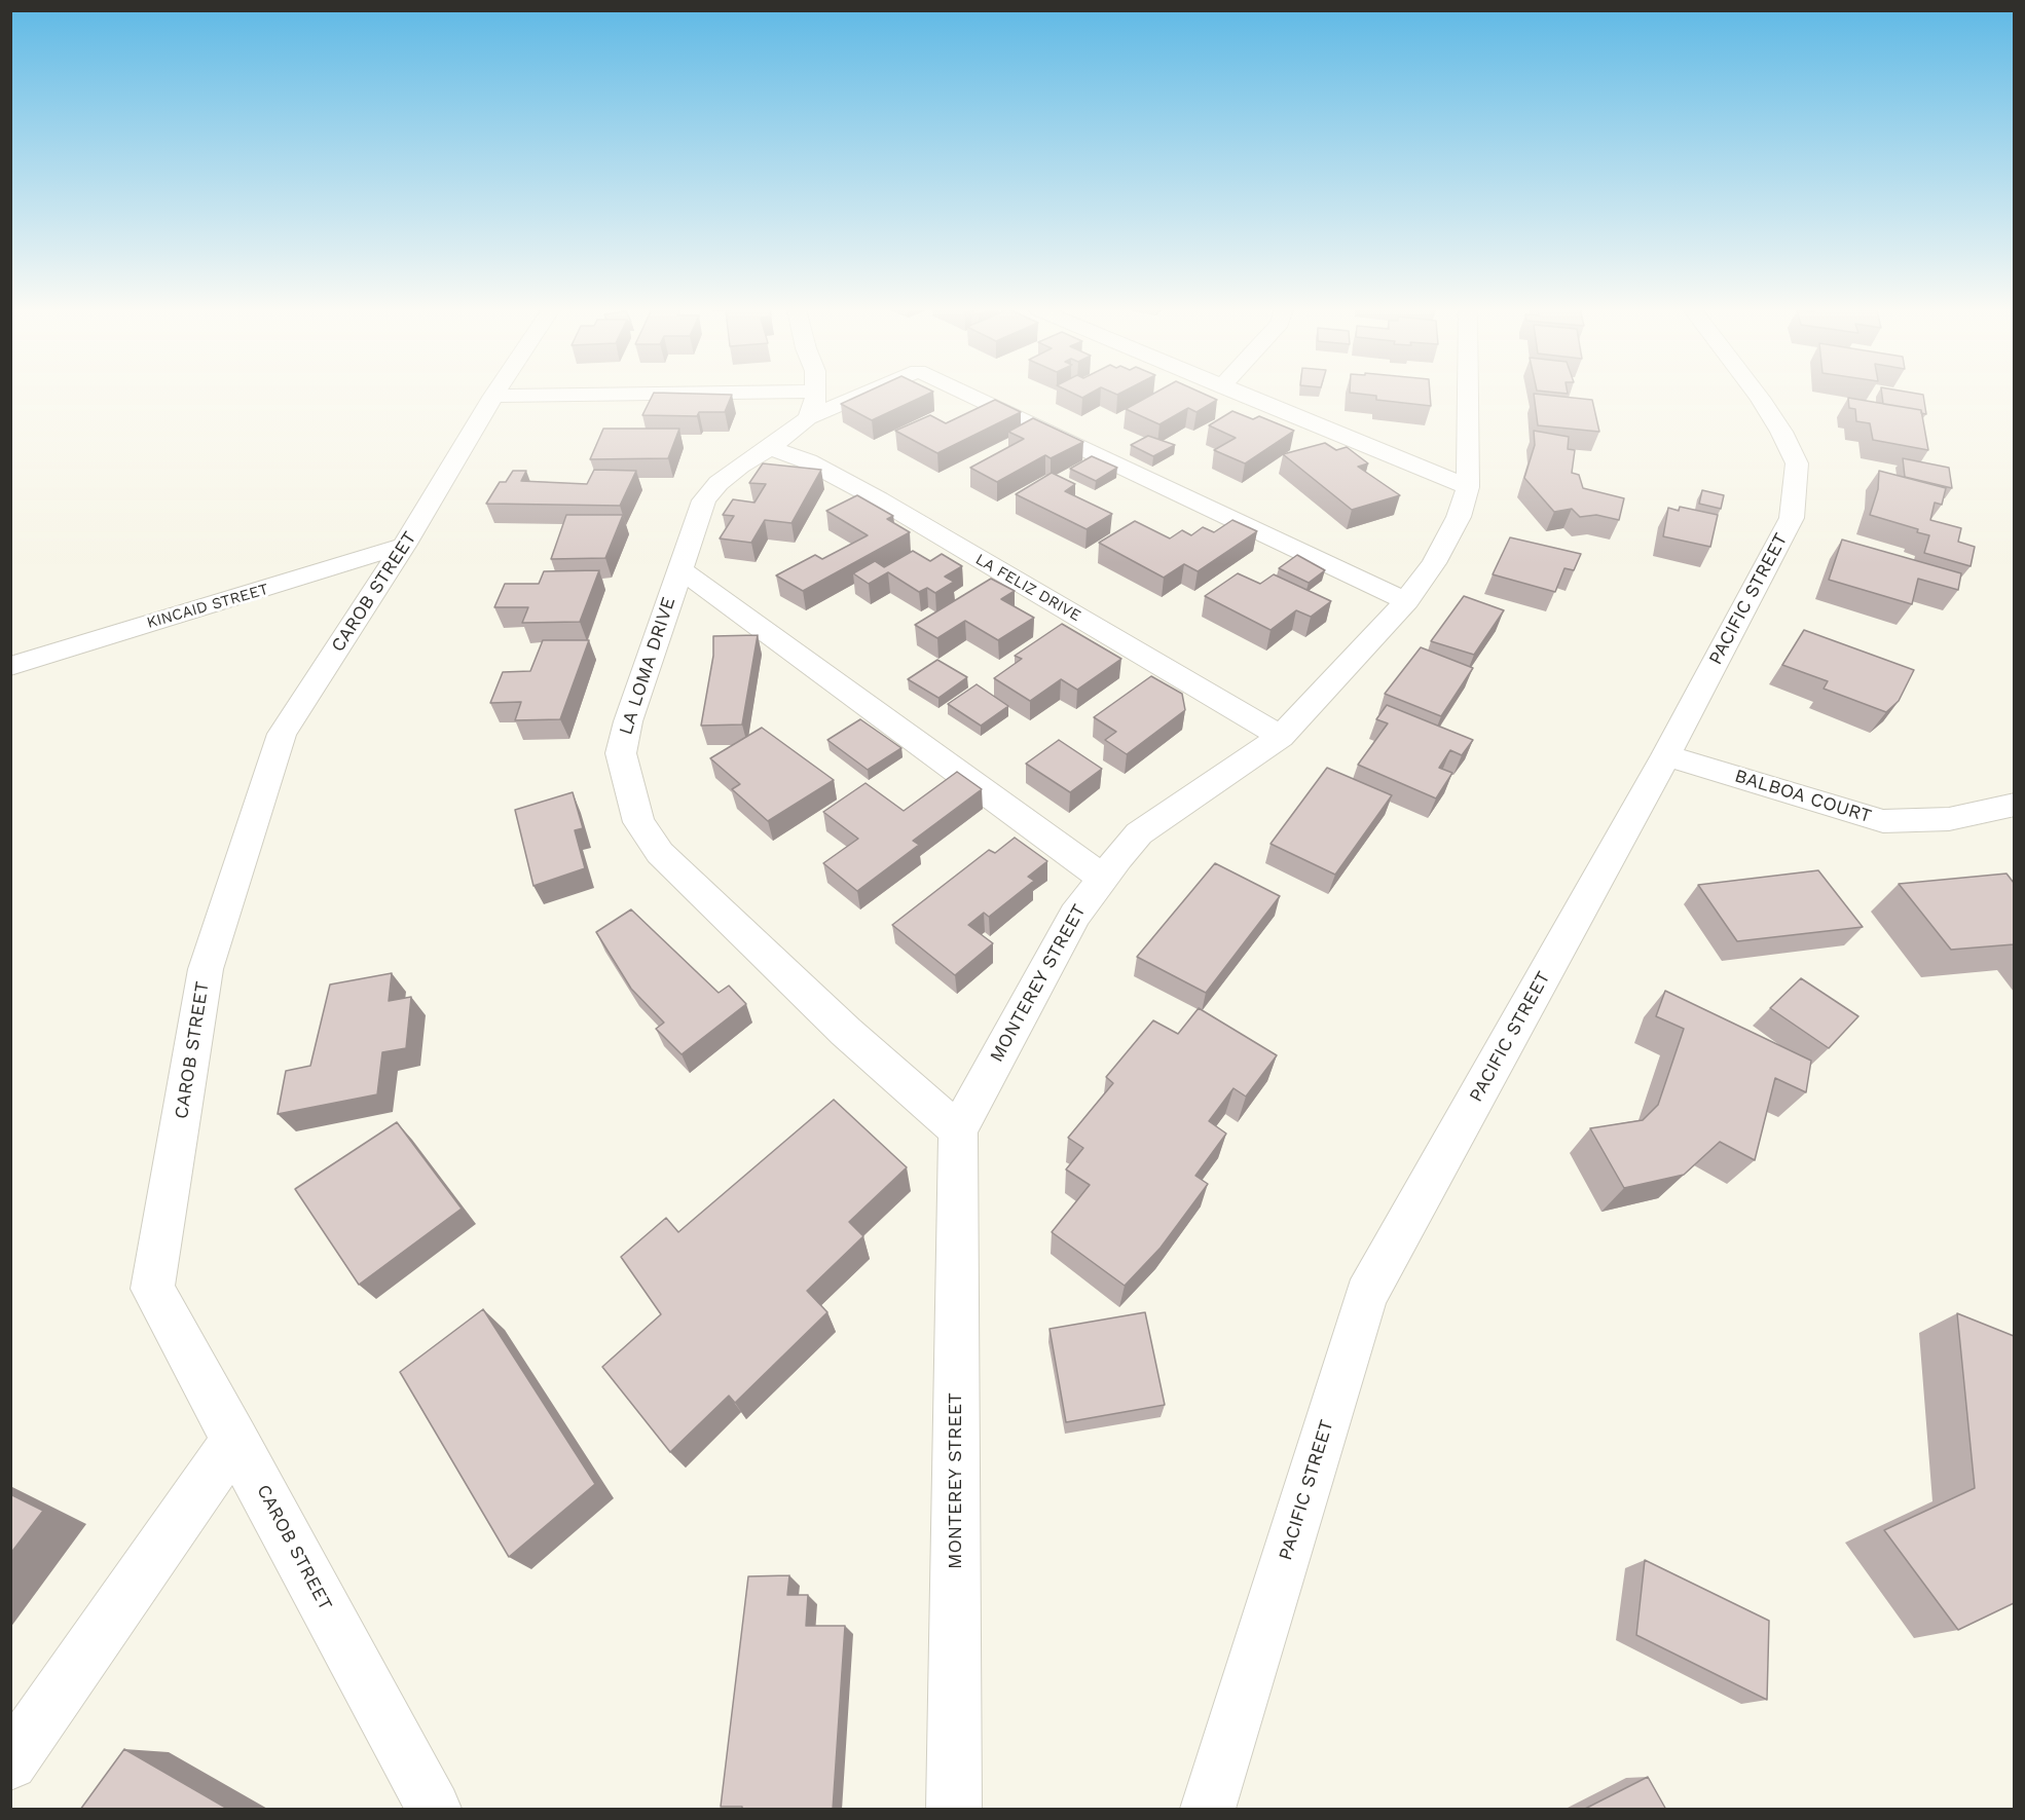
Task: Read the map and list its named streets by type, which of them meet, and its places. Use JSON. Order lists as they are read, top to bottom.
{
  "streets": {
    "street": [
      "LA FELIZ DRIVE",
      "CAROB STREET",
      "PACIFIC STREET",
      "KINCAID STREET",
      "LA LOMA DRIVE",
      "BALBOA COURT",
      "MONTEREY STREET"
    ]
  },
  "crossings": [
    ["LA FELIZ DRIVE", "LA LOMA DRIVE"],
    ["LA FELIZ DRIVE", "MONTEREY STREET"],
    ["CAROB STREET", "KINCAID STREET"],
    ["PACIFIC STREET", "BALBOA COURT"],
    ["LA LOMA DRIVE", "MONTEREY STREET"]
  ]
}
